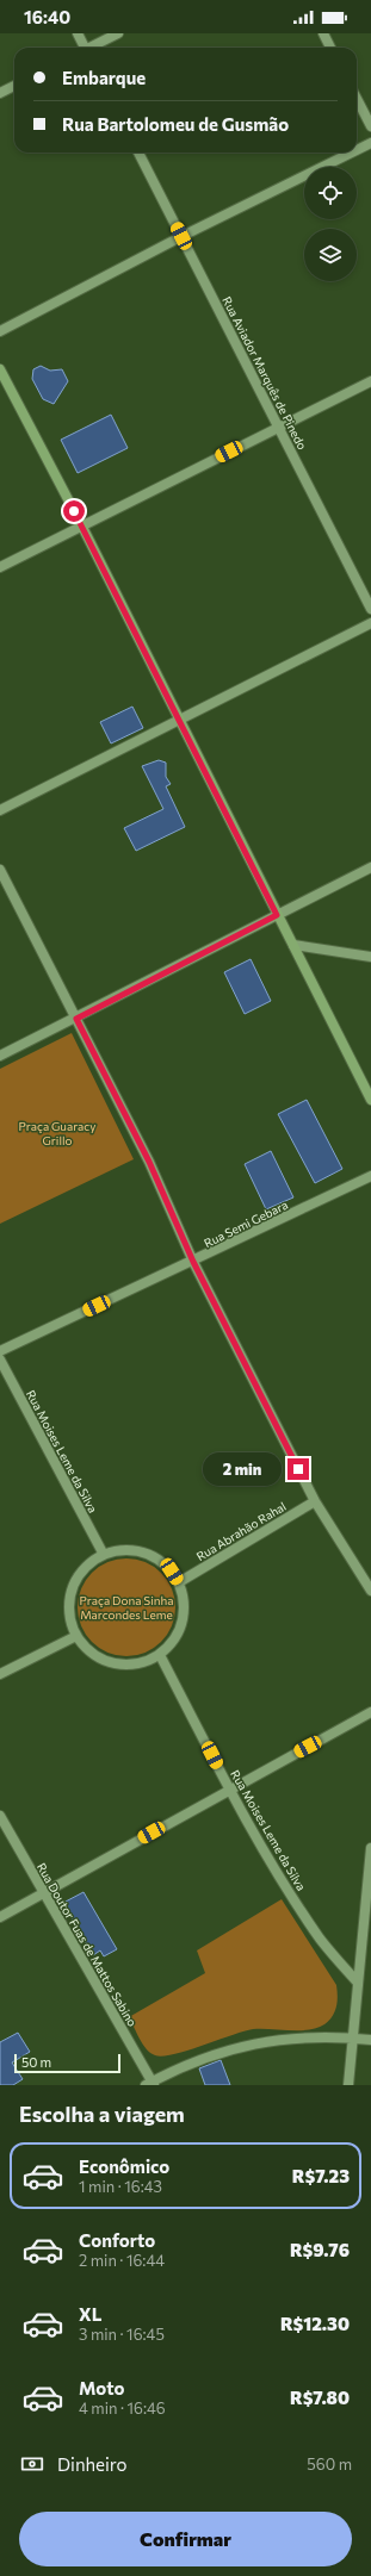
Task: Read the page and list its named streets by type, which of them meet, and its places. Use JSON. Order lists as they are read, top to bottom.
{
  "streets": {
    "street": [
      "Rua Aviador Marquês de Pinedo",
      "Rua Semi Gebara",
      "Rua Moises Leme da Silva",
      "Rua Abrahão Rahal",
      "Rua Doutor Fuas de Mattos Sabino"
    ]
  },
  "crossings": [
    ["Rua Moises Leme da Silva", "Rua Abrahão Rahal"]
  ],
  "parks": ["Praça Guaracy Grillo", "Praça Dona Sinha Marcondes Leme"],
  "scale_bar": "50 m",
  "page": {
    "status": "16:40",
    "banner": ["Embarque", "Rua Bartolomeu de Gusmão"],
    "bubble": "2 min",
    "scale": "50 m",
    "heading": "Escolha a viagem",
    "list": [
      {
        "name": "Econômico",
        "note": "1 min · 16:43",
        "value": "R$7.23"
      },
      {
        "name": "Conforto",
        "note": "2 min · 16:44",
        "value": "R$9.76"
      },
      {
        "name": "XL",
        "note": "3 min · 16:45",
        "value": "R$12.30"
      },
      {
        "name": "Moto",
        "note": "4 min · 16:46",
        "value": "R$7.80"
      }
    ],
    "pay": ["Dinheiro", "560 m"],
    "buttons": "Confirmar"
  }
}
